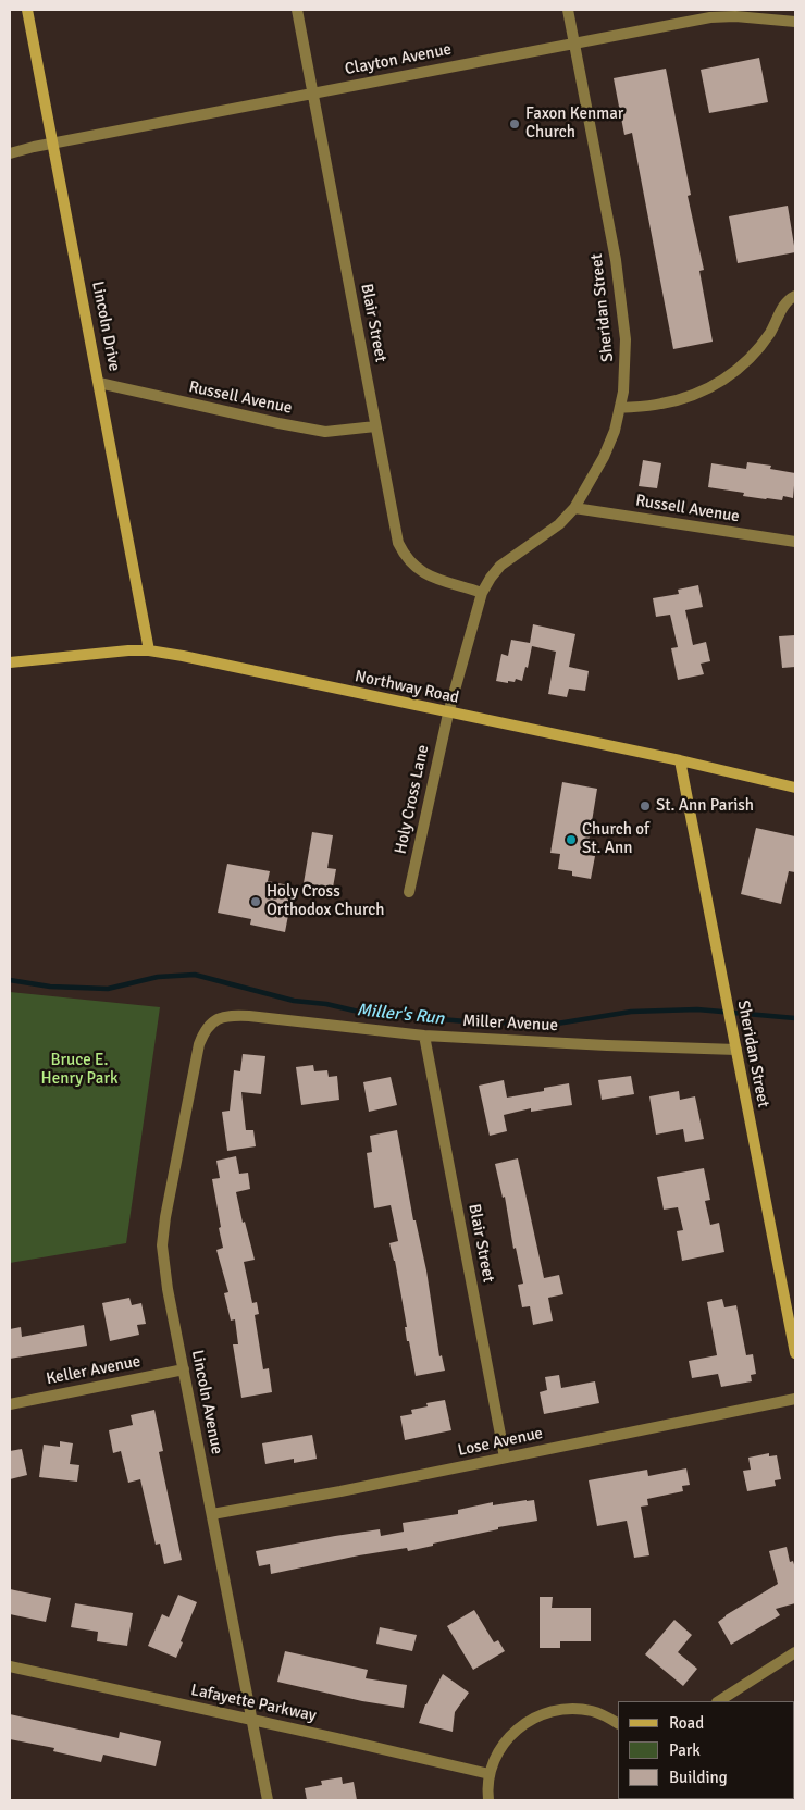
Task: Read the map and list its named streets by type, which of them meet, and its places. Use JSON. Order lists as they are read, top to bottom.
{
  "streets": {
    "street": [
      "Clayton Avenue",
      "Sheridan Street",
      "Blair Street",
      "Lincoln Drive",
      "Russell Avenue",
      "Northway Road",
      "Holy Cross Lane",
      "Miller Avenue",
      "Keller Avenue",
      "Lincoln Avenue",
      "Lose Avenue",
      "Lafayette Parkway"
    ]
  },
  "crossings": [
    ["Clayton Avenue", "Sheridan Street"],
    ["Clayton Avenue", "Blair Street"],
    ["Clayton Avenue", "Lincoln Drive"],
    ["Sheridan Street", "Blair Street"],
    ["Sheridan Street", "Russell Avenue"],
    ["Sheridan Street", "Northway Road"],
    ["Sheridan Street", "Holy Cross Lane"],
    ["Sheridan Street", "Miller Avenue"],
    ["Blair Street", "Russell Avenue"],
    ["Blair Street", "Miller Avenue"],
    ["Blair Street", "Lose Avenue"],
    ["Lincoln Drive", "Russell Avenue"],
    ["Lincoln Drive", "Northway Road"],
    ["Northway Road", "Holy Cross Lane"],
    ["Miller Avenue", "Lincoln Avenue"],
    ["Keller Avenue", "Lincoln Avenue"],
    ["Lincoln Avenue", "Lose Avenue"],
    ["Lincoln Avenue", "Lafayette Parkway"]
  ],
  "water": ["Miller's Run"],
  "parks": ["Bruce E. Henry Park"],
  "places": [
    "Faxon Kenmar Church",
    "St. Ann Parish",
    "Church of St. Ann",
    "Holy Cross Orthodox Church"
  ],
  "legend": ["Road", "Park", "Building"]
}
